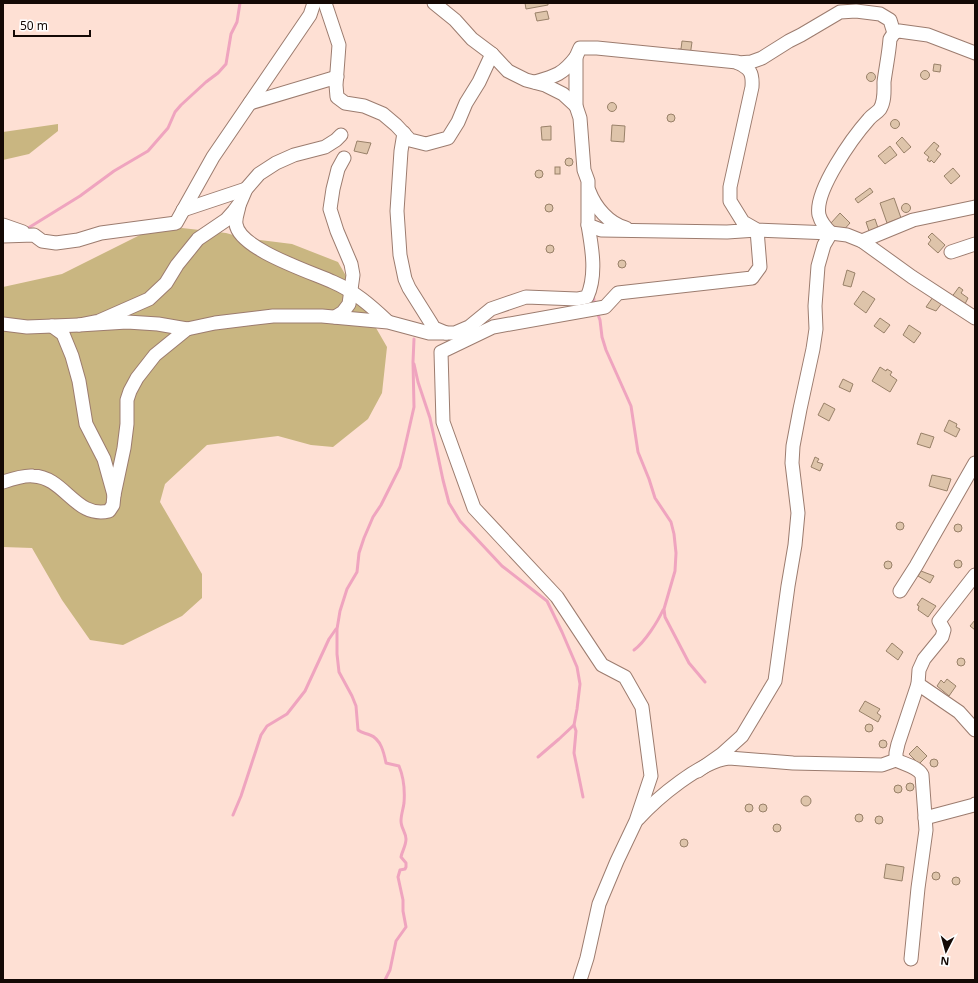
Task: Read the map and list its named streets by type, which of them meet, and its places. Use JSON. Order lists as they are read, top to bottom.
{
  "scale_bar": "50 m",
  "north": "bottom"
}
